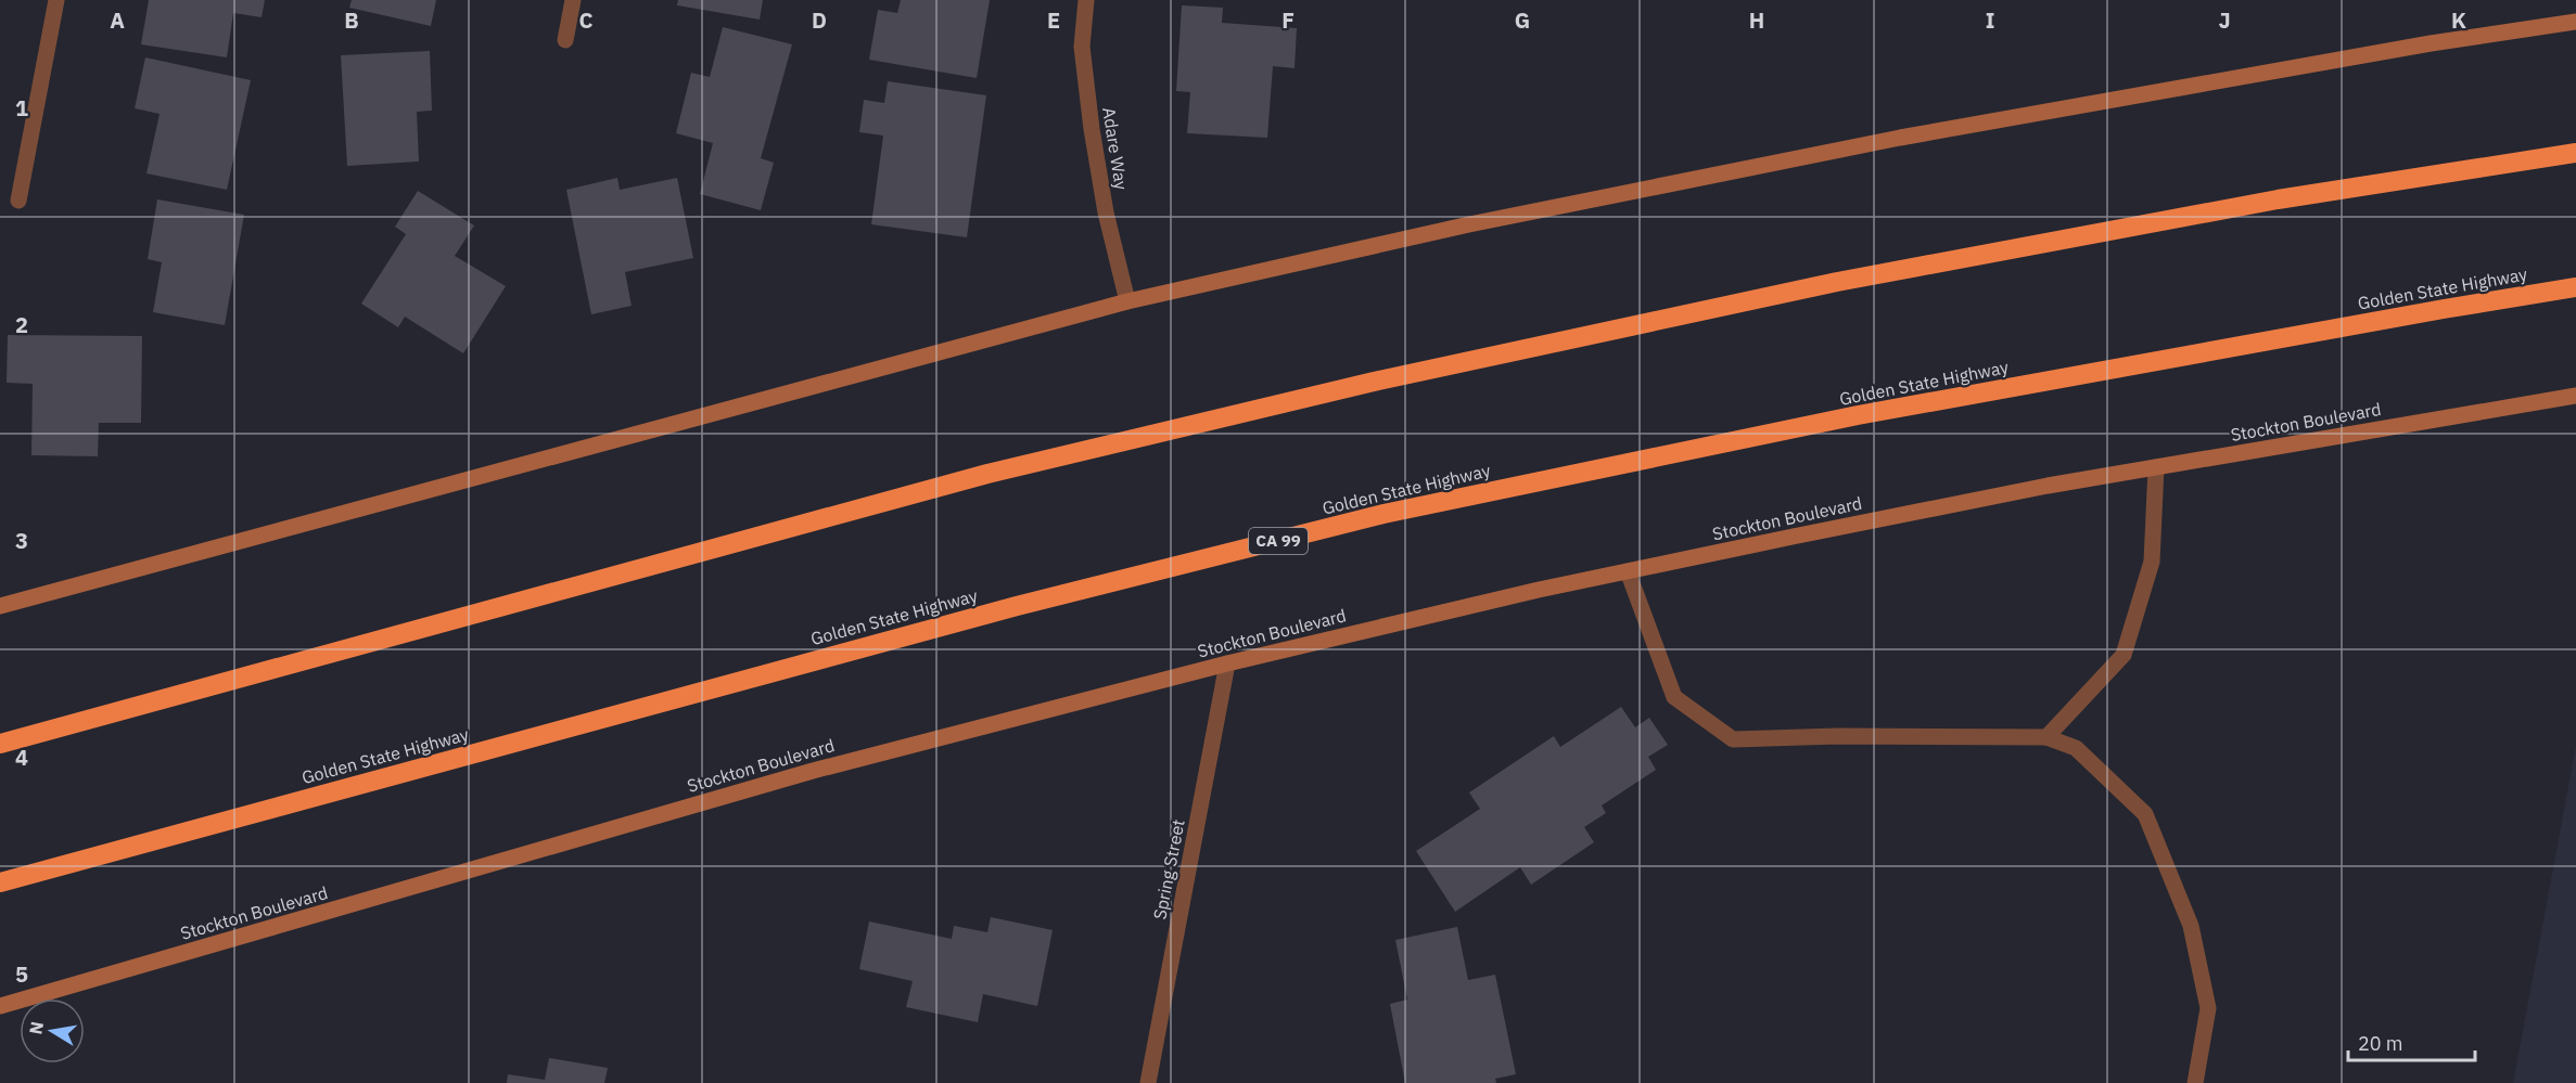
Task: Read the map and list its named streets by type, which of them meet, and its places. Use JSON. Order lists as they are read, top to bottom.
{
  "streets": {
    "highway": ["Golden State Highway", "CA 99"],
    "street": ["Adare Way", "Stockton Boulevard", "Spring Street"]
  },
  "crossings": [
    ["Stockton Boulevard", "Spring Street"]
  ],
  "scale_bar": "20 m",
  "north": "left",
  "grid": {
    "columns": [
      "A",
      "B",
      "C",
      "D",
      "E",
      "F",
      "G",
      "H",
      "I",
      "J",
      "K"
    ],
    "rows": [
      "1",
      "2",
      "3",
      "4",
      "5"
    ]
  }
}
